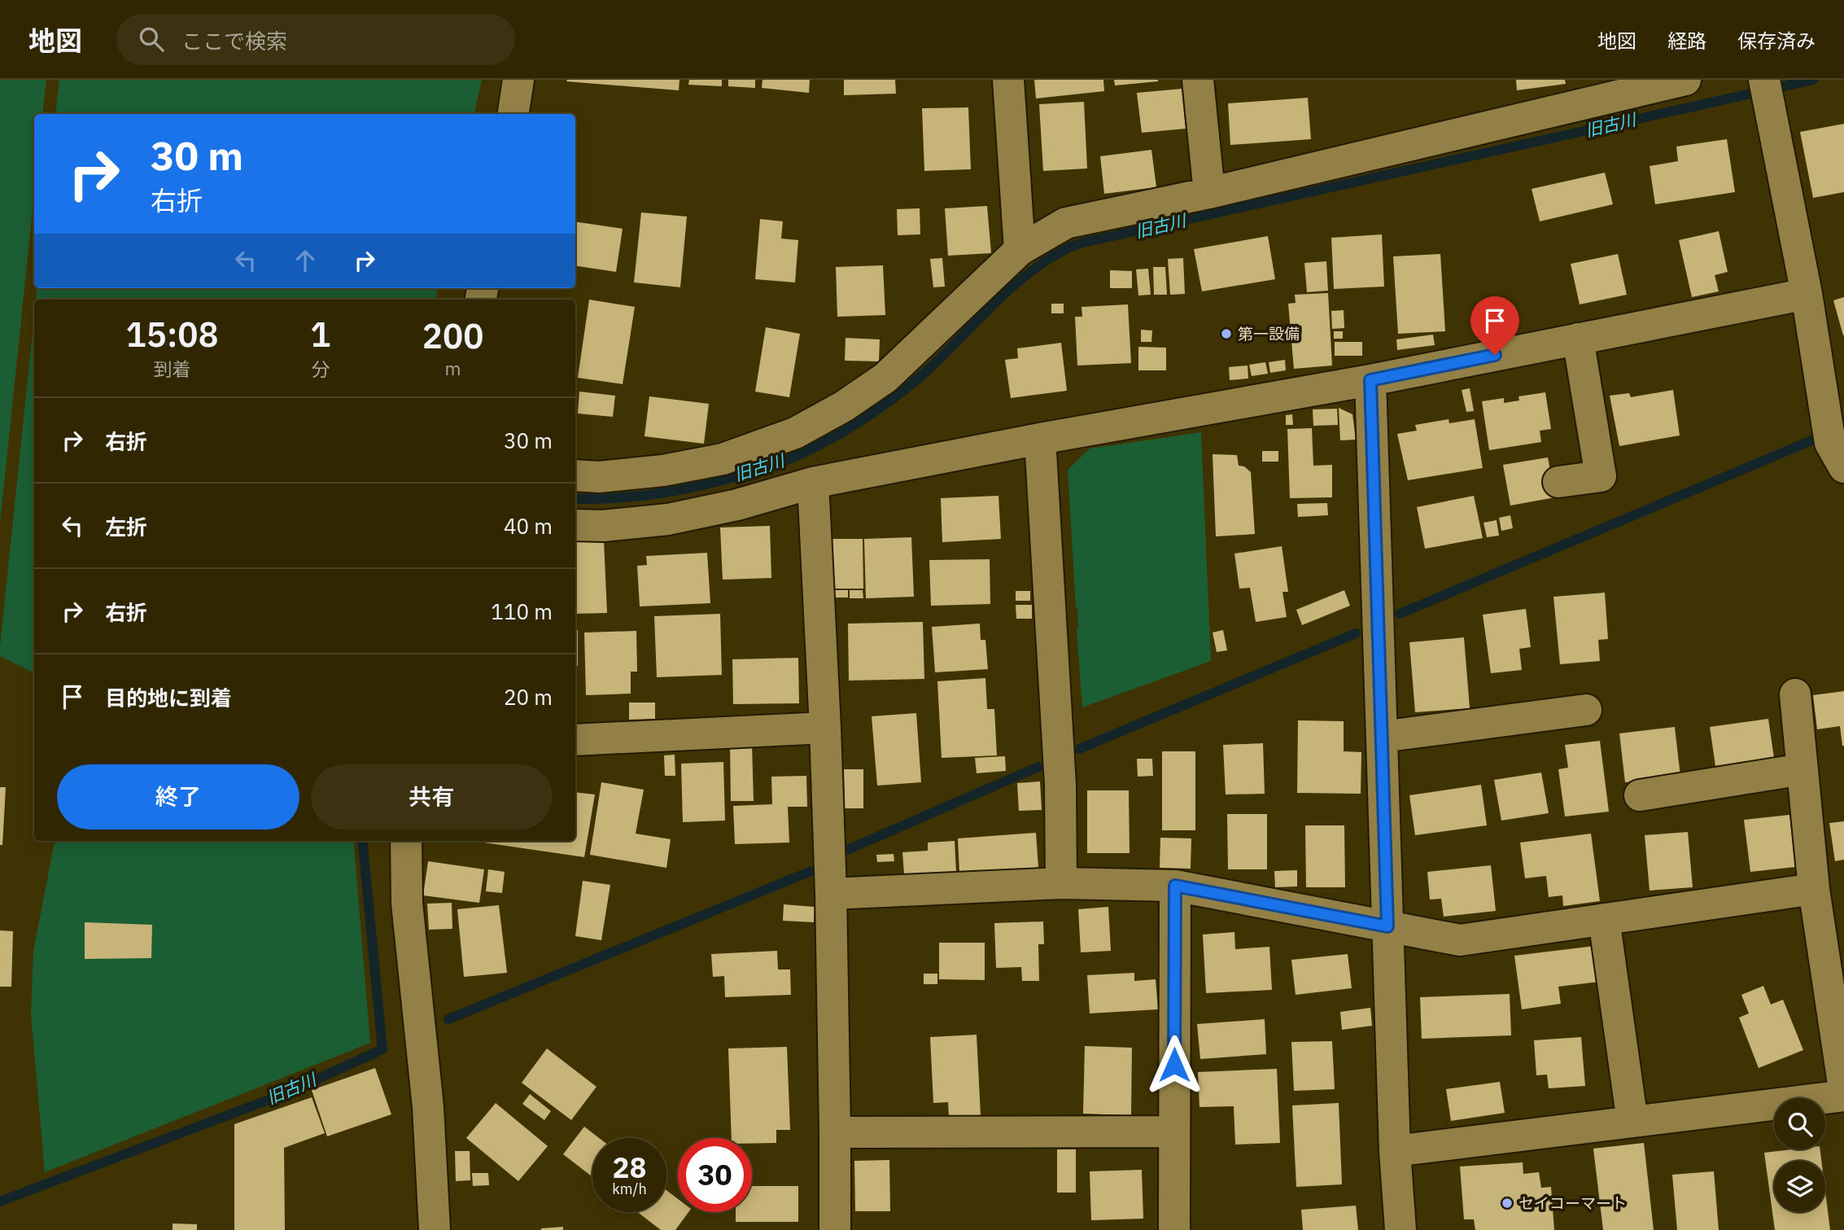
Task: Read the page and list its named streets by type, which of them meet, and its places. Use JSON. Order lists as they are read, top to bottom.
{
  "water": ["旧古川"],
  "places": ["第一設備", "セイコーマート"],
  "page": {
    "header": "地図",
    "search": "ここで検索",
    "nav": ["地図", "経路", "保存済み"],
    "turn": ["30 m", "右折"],
    "eta": [
      "15:08",
      "到着",
      "1",
      "分",
      "200",
      "m"
    ],
    "list": [
      {
        "name": "右折",
        "value": "30 m"
      },
      {
        "name": "左折",
        "value": "40 m"
      },
      {
        "name": "右折",
        "value": "110 m"
      },
      {
        "name": "目的地に到着",
        "value": "20 m"
      }
    ],
    "buttons": ["終了", "共有"],
    "speed": "28 km/h",
    "limit": "30"
  }
}
